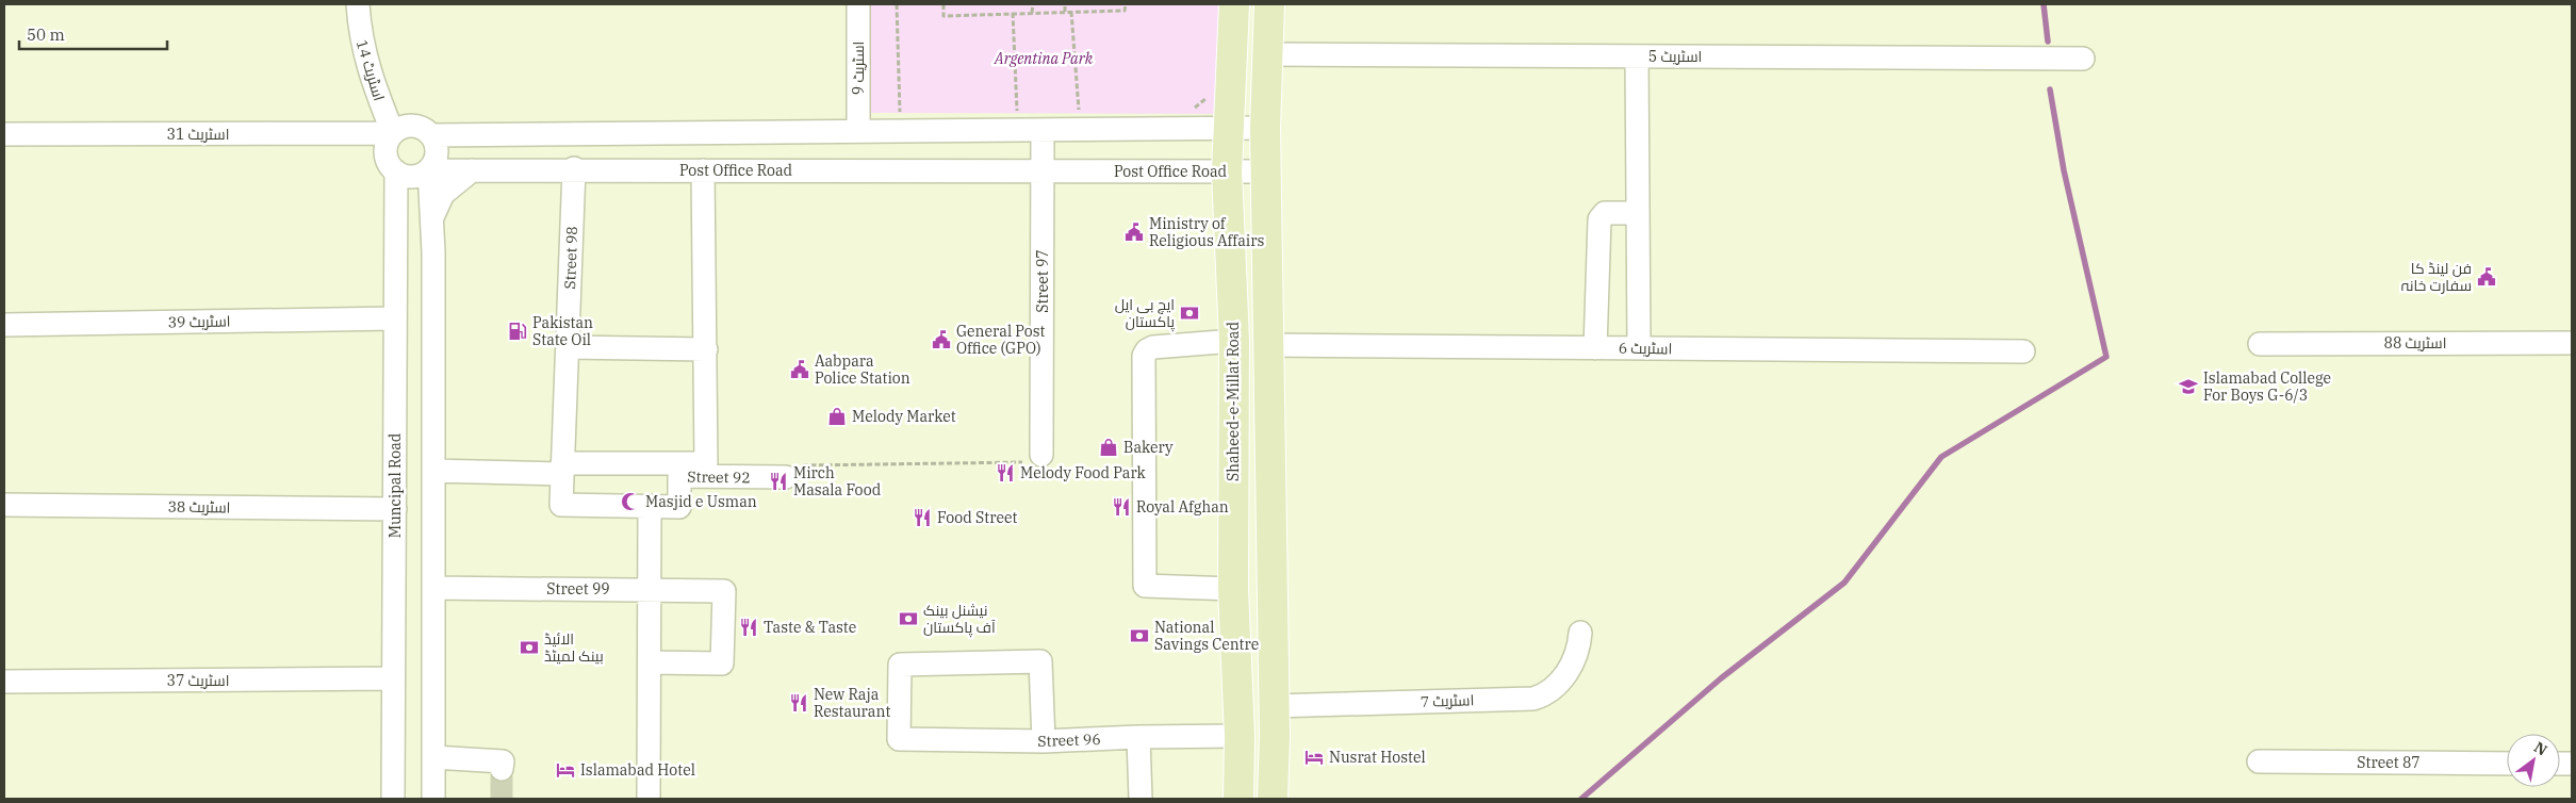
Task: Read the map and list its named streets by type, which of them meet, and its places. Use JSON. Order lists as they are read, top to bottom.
{
  "streets": {
    "main road": ["Shaheed-e-Millat Road"],
    "street": [
      "اسٹریٹ 5",
      "اسٹریٹ 9",
      "اسٹریٹ 14",
      "اسٹریٹ 31",
      "Post Office Road",
      "Street 98",
      "Street 97",
      "اسٹریٹ 39",
      "اسٹریٹ 88",
      "اسٹریٹ 6",
      "Street 92",
      "Muncipal Road",
      "اسٹریٹ 38",
      "Street 99",
      "اسٹریٹ 37",
      "اسٹریٹ 7",
      "Street 96",
      "Street 87"
    ]
  },
  "crossings": [
    ["اسٹریٹ 14", "اسٹریٹ 31"],
    ["اسٹریٹ 14", "Post Office Road"],
    ["اسٹریٹ 14", "Muncipal Road"],
    ["اسٹریٹ 31", "Post Office Road"],
    ["اسٹریٹ 31", "Muncipal Road"],
    ["Post Office Road", "Street 98"],
    ["Post Office Road", "Street 97"],
    ["Post Office Road", "Shaheed-e-Millat Road"],
    ["Post Office Road", "Muncipal Road"],
    ["Street 98", "Street 92"],
    ["اسٹریٹ 39", "Muncipal Road"],
    ["Shaheed-e-Millat Road", "Street 96"],
    ["Muncipal Road", "اسٹریٹ 38"],
    ["Muncipal Road", "اسٹریٹ 37"]
  ],
  "parks": ["Argentina Park"],
  "places": {
    "public building": [
      "Ministry of Religious Affairs",
      "فن لینڈ کا سفارت خانہ",
      "General Post Office (GPO)",
      "Aabpara Police Station"
    ],
    "bank": [
      "ایچ بی ایل پاکستان",
      "نیشنل بینک آف پاکستان",
      "National Savings Centre",
      "الائیڈ بینک لمیٹڈ"
    ],
    "fuel station": ["Pakistan State Oil"],
    "school or university": ["Islamabad College For Boys G-6/3"],
    "shop": ["Melody Market", "Bakery"],
    "restaurant": [
      "Melody Food Park",
      "Mirch Masala Food",
      "Royal Afghan",
      "Food Street",
      "Taste & Taste",
      "New Raja Restaurant"
    ],
    "mosque": ["Masjid e Usman"],
    "hotel": ["Nusrat Hostel", "Islamabad Hotel"]
  },
  "scale_bar": "50 m",
  "north": "top right"
}
